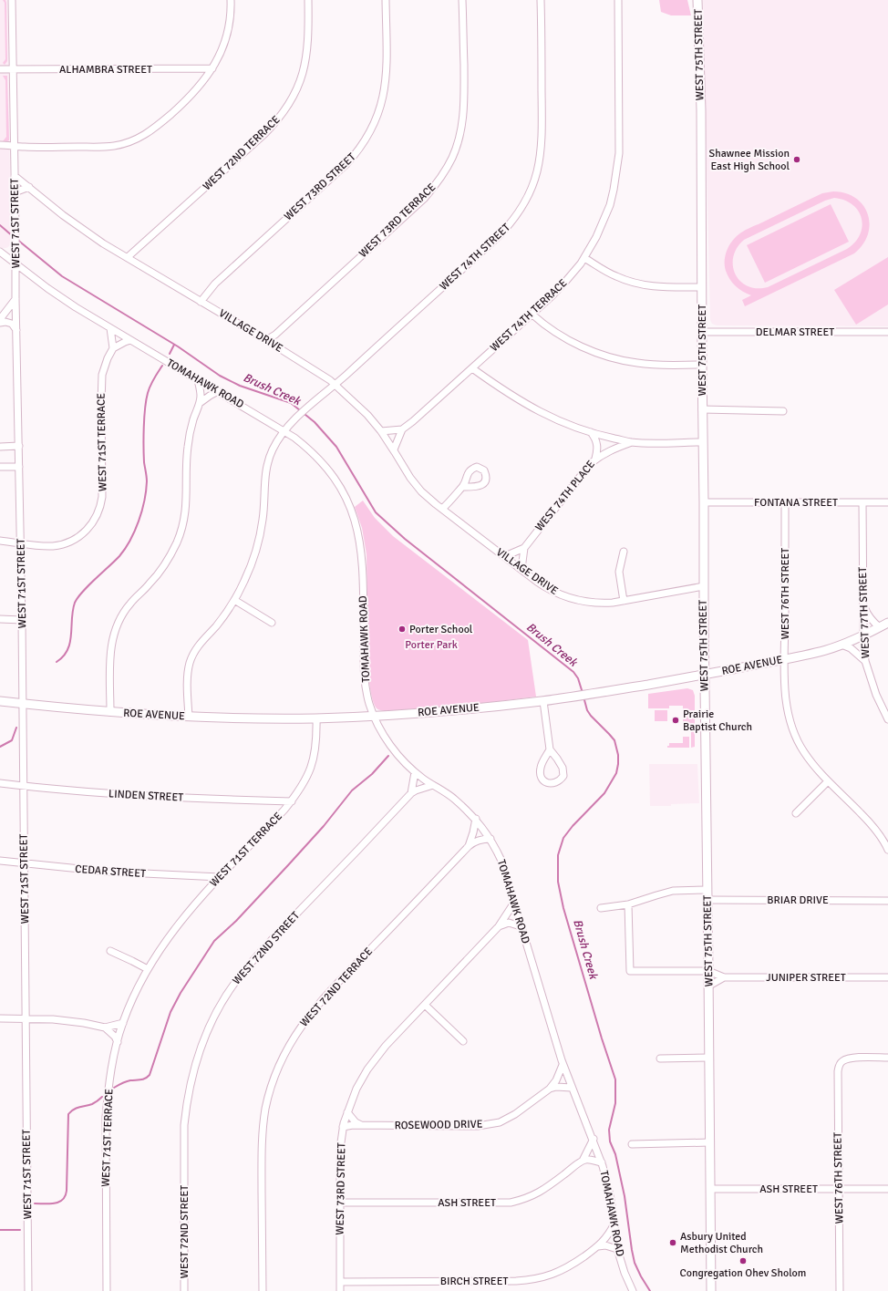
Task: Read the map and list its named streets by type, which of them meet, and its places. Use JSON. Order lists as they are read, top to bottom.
{
  "streets": {
    "main road": ["WEST 75TH STREET", "ROE AVENUE"],
    "street": [
      "ALHAMBRA STREET",
      "WEST 72ND TERRACE",
      "WEST 73RD STREET",
      "WEST 73RD TERRACE",
      "WEST 71ST STREET",
      "WEST 74TH STREET",
      "WEST 74TH TERRACE",
      "VILLAGE DRIVE",
      "DELMAR STREET",
      "TOMAHAWK ROAD",
      "WEST 71ST TERRACE",
      "WEST 74TH PLACE",
      "FONTANA STREET",
      "WEST 76TH STREET",
      "WEST 77TH STREET",
      "LINDEN STREET",
      "CEDAR STREET",
      "BRIAR DRIVE",
      "WEST 72ND STREET",
      "JUNIPER STREET",
      "ROSEWOOD DRIVE",
      "ASH STREET",
      "BIRCH STREET"
    ]
  },
  "crossings": [
    ["WEST 75TH STREET", "VILLAGE DRIVE"],
    ["WEST 75TH STREET", "DELMAR STREET"],
    ["WEST 75TH STREET", "FONTANA STREET"],
    ["WEST 75TH STREET", "ROE AVENUE"],
    ["WEST 75TH STREET", "BRIAR DRIVE"],
    ["WEST 75TH STREET", "JUNIPER STREET"],
    ["WEST 75TH STREET", "ASH STREET"],
    ["ALHAMBRA STREET", "WEST 71ST STREET"],
    ["WEST 72ND TERRACE", "VILLAGE DRIVE"],
    ["WEST 72ND TERRACE", "TOMAHAWK ROAD"],
    ["WEST 73RD STREET", "VILLAGE DRIVE"],
    ["WEST 73RD STREET", "TOMAHAWK ROAD"],
    ["WEST 73RD STREET", "ROSEWOOD DRIVE"],
    ["WEST 73RD STREET", "ASH STREET"],
    ["WEST 73RD STREET", "BIRCH STREET"],
    ["WEST 73RD TERRACE", "VILLAGE DRIVE"],
    ["WEST 71ST STREET", "VILLAGE DRIVE"],
    ["WEST 71ST STREET", "TOMAHAWK ROAD"],
    ["WEST 71ST STREET", "WEST 71ST TERRACE"],
    ["WEST 71ST STREET", "ROE AVENUE"],
    ["WEST 71ST STREET", "LINDEN STREET"],
    ["WEST 71ST STREET", "CEDAR STREET"],
    ["WEST 74TH STREET", "VILLAGE DRIVE"],
    ["WEST 74TH STREET", "TOMAHAWK ROAD"],
    ["WEST 74TH TERRACE", "VILLAGE DRIVE"],
    ["VILLAGE DRIVE", "WEST 74TH PLACE"],
    ["TOMAHAWK ROAD", "ROE AVENUE"],
    ["TOMAHAWK ROAD", "WEST 72ND STREET"],
    ["TOMAHAWK ROAD", "ROSEWOOD DRIVE"],
    ["TOMAHAWK ROAD", "ASH STREET"],
    ["TOMAHAWK ROAD", "BIRCH STREET"],
    ["WEST 71ST TERRACE", "ROE AVENUE"],
    ["WEST 71ST TERRACE", "LINDEN STREET"],
    ["WEST 71ST TERRACE", "CEDAR STREET"],
    ["FONTANA STREET", "WEST 76TH STREET"],
    ["FONTANA STREET", "WEST 77TH STREET"],
    ["WEST 76TH STREET", "ROE AVENUE"],
    ["WEST 76TH STREET", "ASH STREET"],
    ["WEST 77TH STREET", "ROE AVENUE"]
  ],
  "water": ["Brush Creek"],
  "parks": ["Porter Park"],
  "places": [
    "Shawnee Mission East High School",
    "Porter School",
    "Prairie Baptist Church",
    "Asbury United Methodist Church",
    "Congregation Ohev Sholom"
  ]
}
